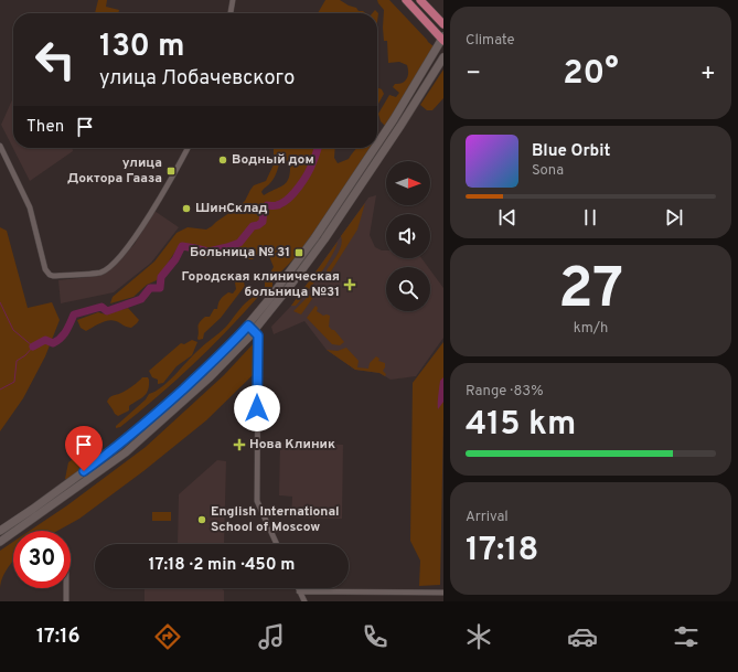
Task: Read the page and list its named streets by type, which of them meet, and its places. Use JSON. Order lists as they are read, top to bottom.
{
  "places": {
    "other": ["Водный дом", "ШинСклад", "English International School of Moscow"],
    "transit": ["улица Доктора Гааза", "Больница № 31"],
    "health": ["Городская клиническая больница №31", "Нова Клиник"]
  },
  "north": "right",
  "page": {
    "tile": [
      "Climate",
      ["27", "km/h"],
      ["Range · 83%", "415 km"],
      ["Arrival", "17:18"]
    ],
    "turn": ["130 m", "улица Лобачевского"],
    "heat": ["−", "20°", "+"],
    "then": "Then",
    "song": ["Blue Orbit", "Sona"],
    "limit": "30",
    "trip": "17:18 · 2 min · 450 m",
    "tabs": "17:16"
  }
}
